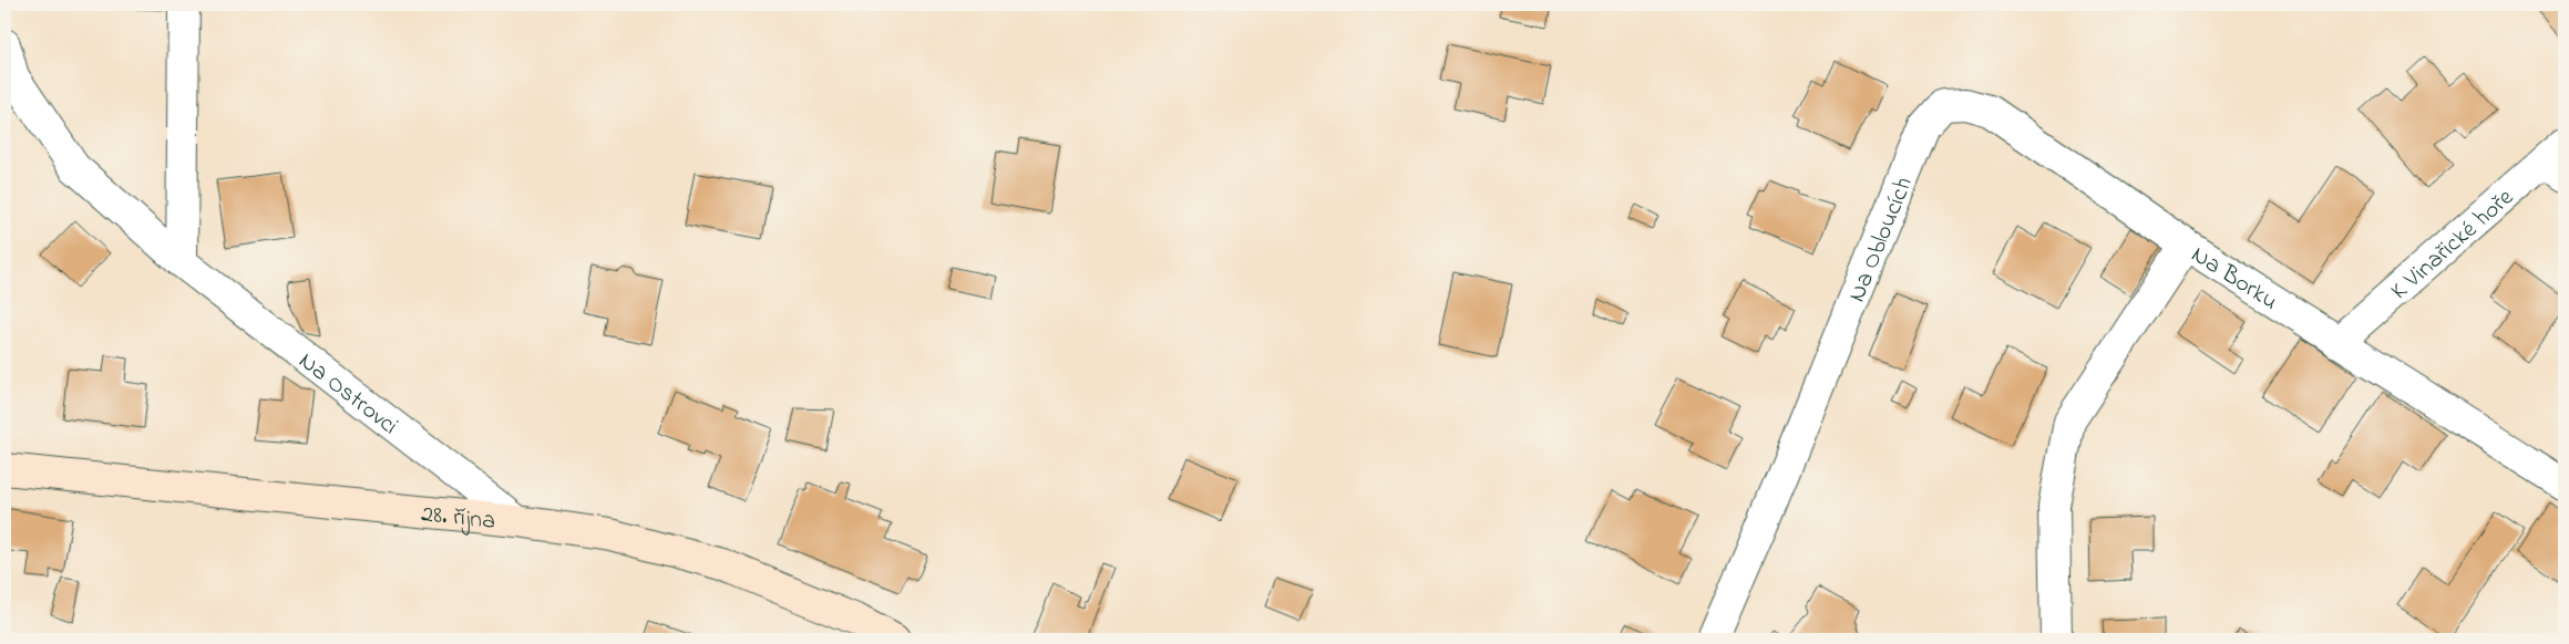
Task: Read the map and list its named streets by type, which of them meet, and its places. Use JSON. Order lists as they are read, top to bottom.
{
  "streets": {
    "main road": ["28. října"],
    "street": [
      "Na Obloucích",
      "K Vinařické hoře",
      "Na Borku",
      "Na Ostrovci"
    ]
  },
  "crossings": [
    ["Na Obloucích", "Na Borku"],
    ["K Vinařické hoře", "Na Borku"],
    ["Na Ostrovci", "28. října"]
  ]
}
